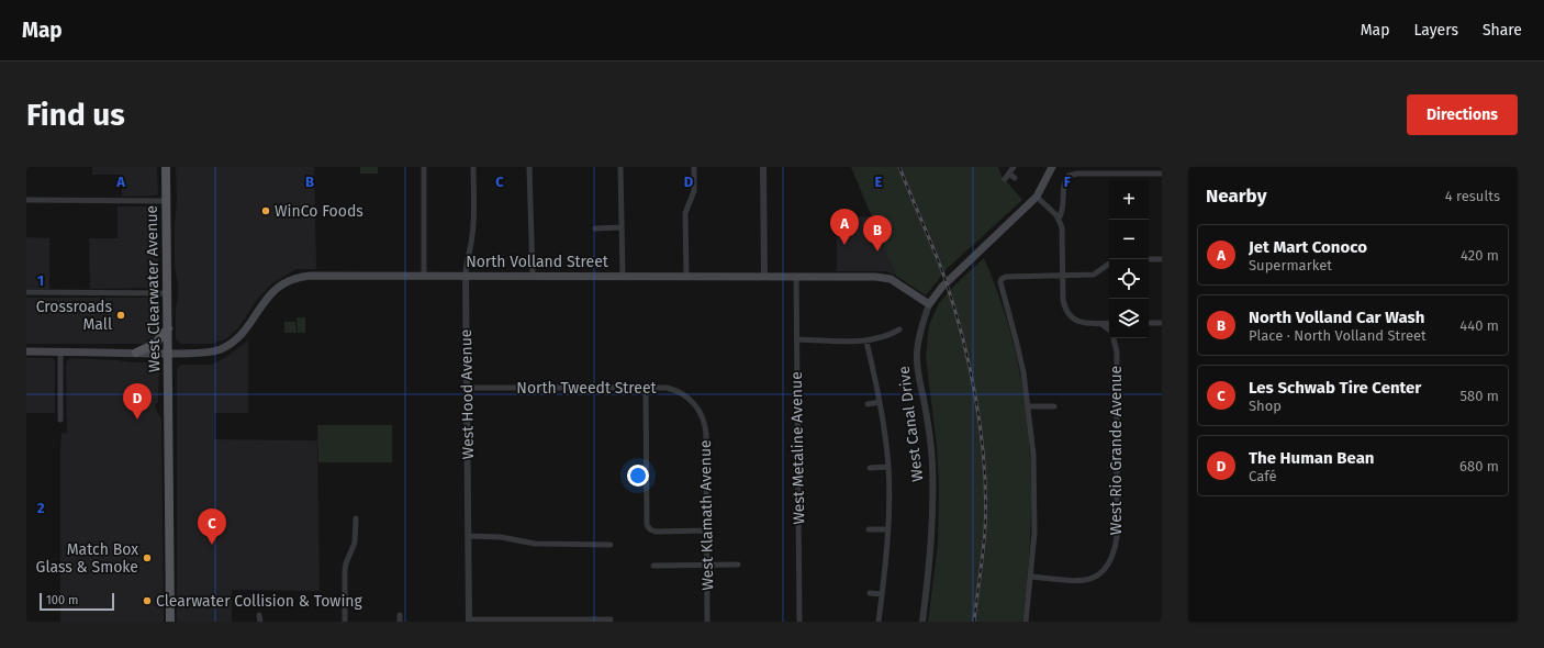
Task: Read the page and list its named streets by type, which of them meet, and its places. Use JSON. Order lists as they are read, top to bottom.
{
  "streets": {
    "main road": ["North Volland Street", "West Clearwater Avenue", "West Canal Drive"],
    "street": [
      "North Tweedt Street",
      "West Hood Avenue",
      "West Metaline Avenue",
      "West Rio Grande Avenue",
      "West Klamath Avenue"
    ]
  },
  "crossings": [
    ["North Volland Street", "West Clearwater Avenue"],
    ["North Volland Street", "West Hood Avenue"],
    ["North Volland Street", "West Canal Drive"],
    ["North Volland Street", "West Metaline Avenue"],
    ["North Tweedt Street", "West Hood Avenue"],
    ["North Tweedt Street", "West Klamath Avenue"]
  ],
  "places": [
    "WinCo Foods",
    "Crossroads Mall",
    "Match Box Glass & Smoke",
    "Clearwater Collision & Towing"
  ],
  "scale_bar": "100 m",
  "page": {
    "header": "Map",
    "nav": ["Map", "Layers", "Share"],
    "buttons": "Directions",
    "title": "Find us",
    "heading": ["Nearby", "4 results"],
    "map_buttons": ["+", "−"],
    "pins": [
      "A",
      "B",
      "D",
      "C"
    ],
    "list": [
      {
        "mark": "A",
        "name": "Jet Mart Conoco",
        "note": "Supermarket",
        "value": "420 m"
      },
      {
        "mark": "B",
        "name": "North Volland Car Wash",
        "note": "Place · North Volland Street",
        "value": "440 m"
      },
      {
        "mark": "C",
        "name": "Les Schwab Tire Center",
        "note": "Shop",
        "value": "580 m"
      },
      {
        "mark": "D",
        "name": "The Human Bean",
        "note": "Café",
        "value": "680 m"
      }
    ],
    "scale": "100 m"
  },
  "grid": {
    "columns": [
      "A",
      "B",
      "C",
      "D",
      "E",
      "F"
    ],
    "rows": ["1", "2"]
  }
}
